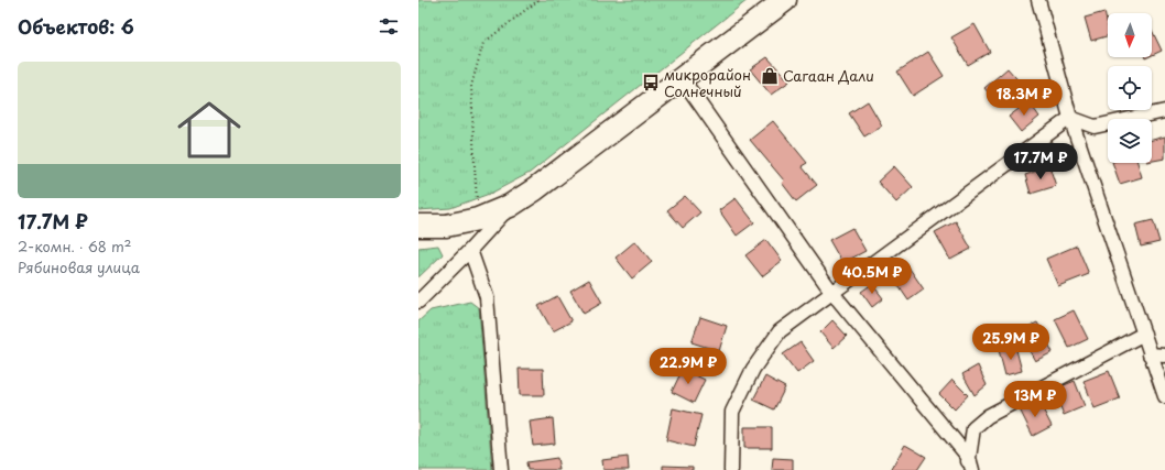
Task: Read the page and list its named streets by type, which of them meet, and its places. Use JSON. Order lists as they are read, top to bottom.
{
  "places": {
    "shop": ["Сагаан Дали"],
    "bus stop": ["микрорайон Солнечный"]
  },
  "north": "bottom",
  "page": {
    "heading": "Объектов: 6",
    "list": [
      {
        "name": "17.7M ₽",
        "note": "2-комн. · 68 m² · Рябиновая улица"
      }
    ],
    "price": [
      "18.3M ₽",
      "17.7M ₽",
      "40.5M ₽",
      "25.9M ₽",
      "22.9M ₽",
      "13M ₽"
    ]
  }
}
